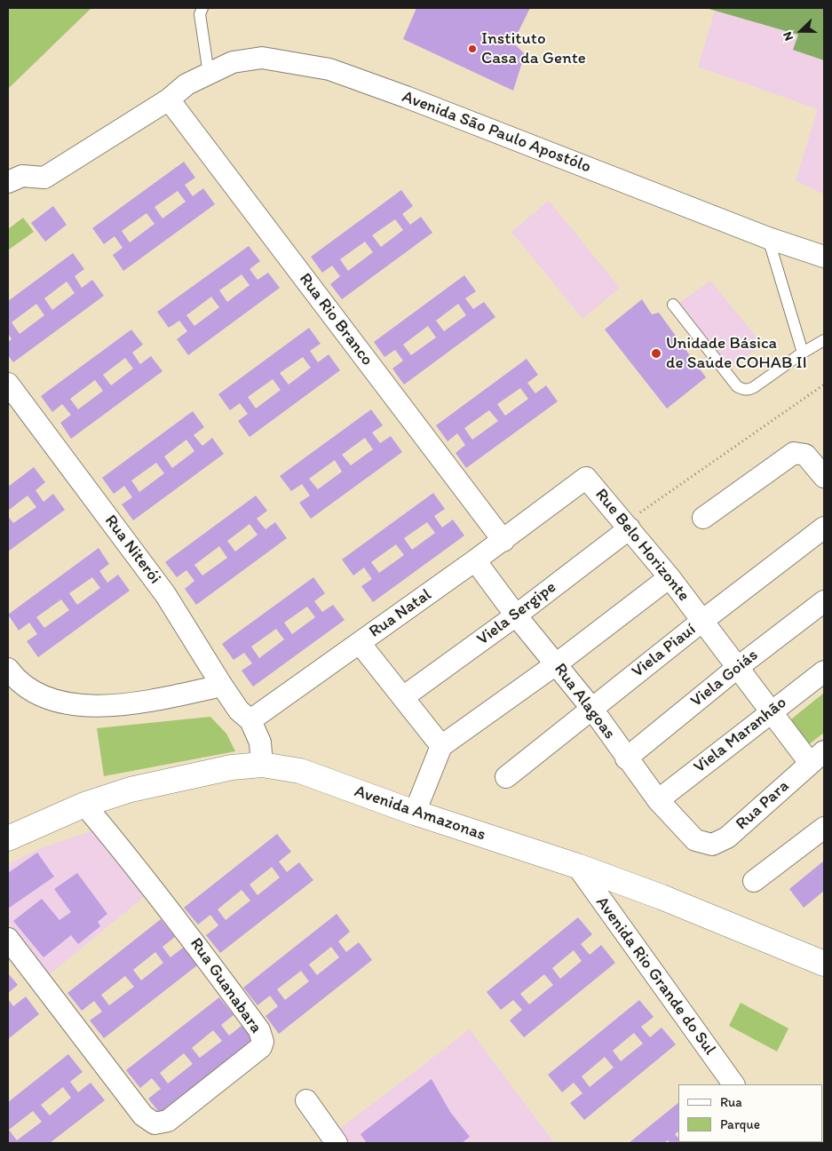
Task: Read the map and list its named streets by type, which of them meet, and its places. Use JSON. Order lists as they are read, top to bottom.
{
  "streets": {
    "street": [
      "Avenida São Paulo Apostólo",
      "Rua Rio Branco",
      "Rue Belo Horizonte",
      "Rua Niterói",
      "Rua Natal",
      "Viela Sergipe",
      "Viela Piauí",
      "Viela Goiás",
      "Rua Alagoas",
      "Viela Maranhão",
      "Rua Para",
      "Avenida Amazonas",
      "Avenida Rio Grande do Sul",
      "Rua Guanabara"
    ]
  },
  "crossings": [
    ["Avenida São Paulo Apostólo", "Rua Rio Branco"],
    ["Rua Rio Branco", "Rua Natal"],
    ["Rue Belo Horizonte", "Rua Natal"],
    ["Rue Belo Horizonte", "Viela Sergipe"],
    ["Rue Belo Horizonte", "Viela Piauí"],
    ["Rue Belo Horizonte", "Viela Goiás"],
    ["Rue Belo Horizonte", "Viela Maranhão"],
    ["Rue Belo Horizonte", "Rua Para"],
    ["Rua Niterói", "Rua Natal"],
    ["Rua Natal", "Rua Alagoas"],
    ["Viela Sergipe", "Rua Alagoas"],
    ["Viela Piauí", "Rua Alagoas"],
    ["Viela Goiás", "Rua Alagoas"],
    ["Rua Alagoas", "Viela Maranhão"],
    ["Rua Alagoas", "Rua Para"],
    ["Avenida Amazonas", "Avenida Rio Grande do Sul"],
    ["Avenida Amazonas", "Rua Guanabara"]
  ],
  "places": ["Instituto Casa da Gente", "Unidade Básica de Saúde COHAB II"],
  "legend": ["Rua", "Parque"],
  "north": "left"
}
